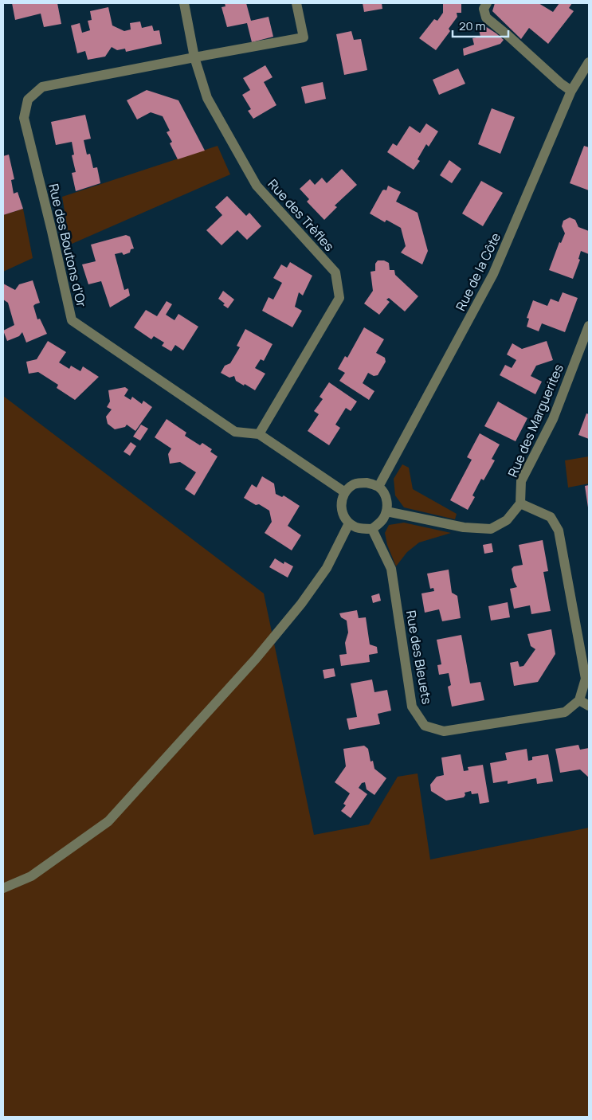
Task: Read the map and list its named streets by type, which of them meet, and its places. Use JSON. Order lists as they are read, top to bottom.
{
  "streets": {
    "street": [
      "Rue des Trèfles",
      "Rue des Boutons d'Or",
      "Rue de la Côte",
      "Rue des Marguerites",
      "Rue des Bleuets"
    ]
  },
  "crossings": [
    ["Rue des Trèfles", "Rue des Boutons d'Or"],
    ["Rue des Boutons d'Or", "Rue de la Côte"],
    ["Rue des Boutons d'Or", "Rue des Bleuets"],
    ["Rue de la Côte", "Rue des Bleuets"]
  ],
  "scale_bar": "20 m"
}
